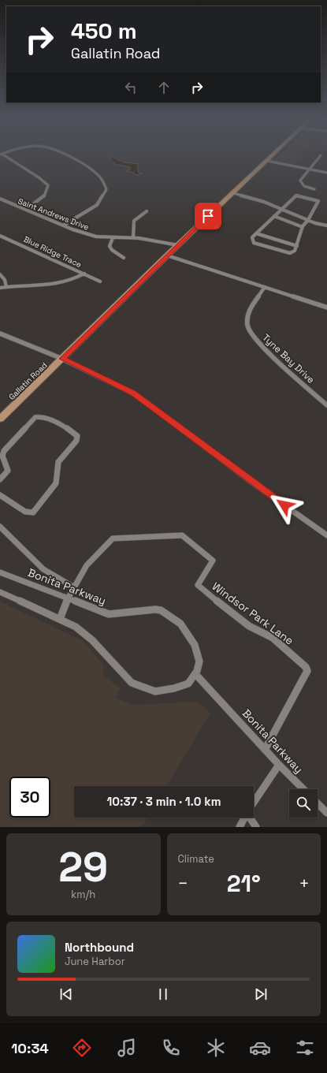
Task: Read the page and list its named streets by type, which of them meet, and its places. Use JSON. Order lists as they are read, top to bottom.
{
  "streets": {
    "main road": ["Gallatin Road"],
    "street": [
      "Saint Andrews Drive",
      "Blue Ridge Trace",
      "Tyne Bay Drive",
      "Bonita Parkway",
      "Windsor Park Lane"
    ]
  },
  "crossings": [
    ["Saint Andrews Drive", "Gallatin Road"],
    ["Bonita Parkway", "Windsor Park Lane"]
  ],
  "page": {
    "turn": ["450 m", "Gallatin Road"],
    "limit": "30",
    "trip": "10:37 · 3 min · 1.0 km",
    "tile": [
      ["29", "km/h"],
      "Climate"
    ],
    "heat": ["−", "21°", "+"],
    "song": ["Northbound", "June Harbor"],
    "tabs": "10:34"
  }
}
